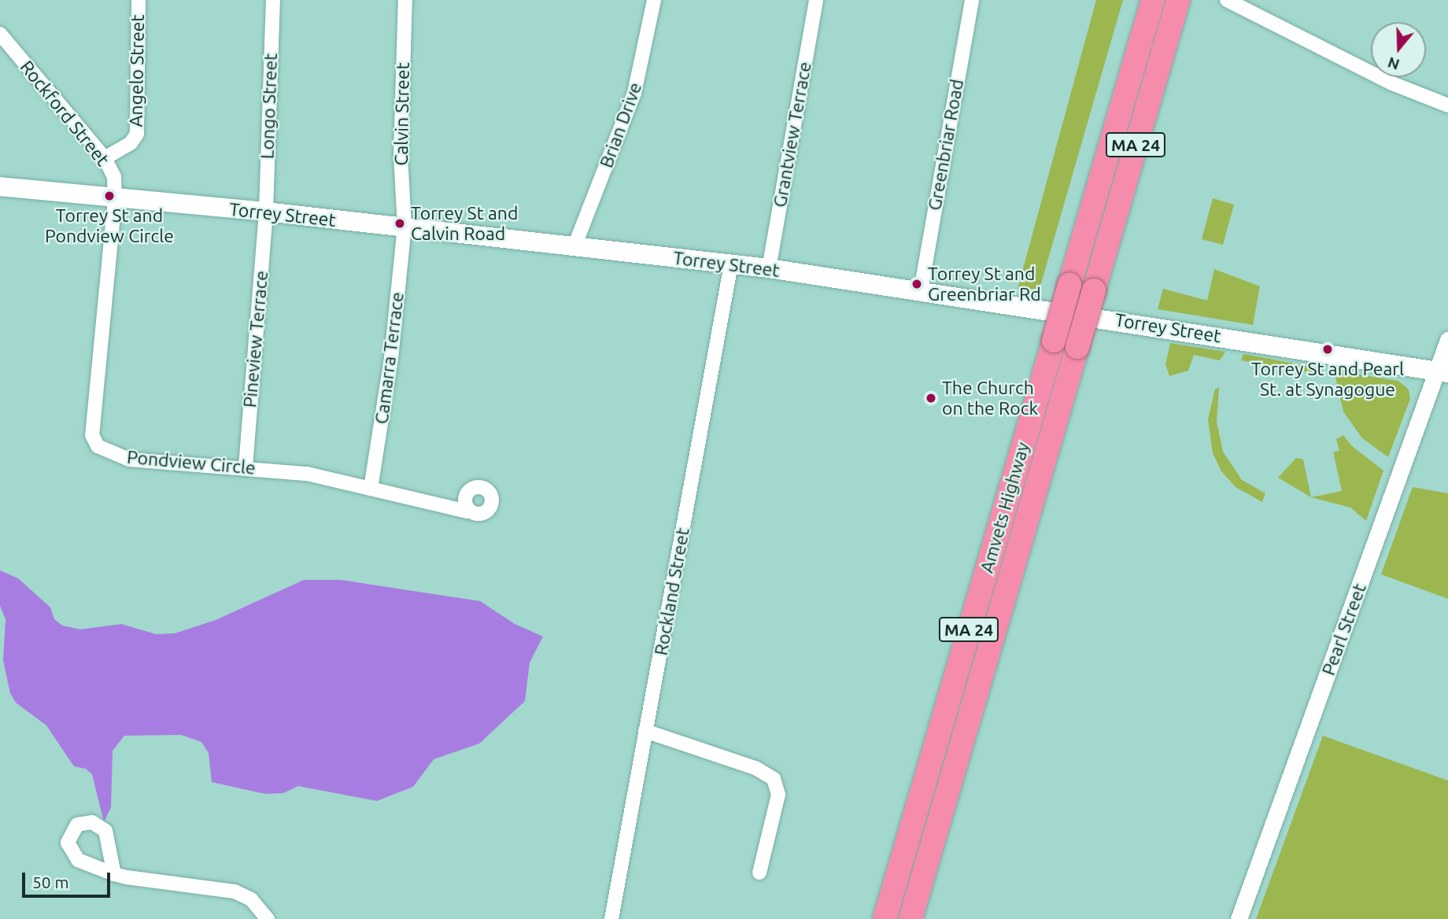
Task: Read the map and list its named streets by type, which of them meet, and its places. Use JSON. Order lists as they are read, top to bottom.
{
  "streets": {
    "highway": ["MA 24", "Amvets Highway"],
    "main road": ["Torrey Street"],
    "street": [
      "Angelo Street",
      "Longo Street",
      "Rockford Street",
      "Calvin Street",
      "Brian Drive",
      "Grantview Terrace",
      "Greenbriar Road",
      "Pineview Terrace",
      "Camarra Terrace",
      "Pondview Circle",
      "Rockland Street",
      "Pearl Street"
    ]
  },
  "crossings": [
    ["Angelo Street", "Rockford Street"],
    ["Longo Street", "Torrey Street"],
    ["Longo Street", "Pineview Terrace"],
    ["Rockford Street", "Torrey Street"],
    ["Rockford Street", "Pondview Circle"],
    ["Calvin Street", "Torrey Street"],
    ["Calvin Street", "Camarra Terrace"],
    ["Brian Drive", "Torrey Street"],
    ["Grantview Terrace", "Torrey Street"],
    ["Greenbriar Road", "Torrey Street"],
    ["Torrey Street", "Pineview Terrace"],
    ["Torrey Street", "Camarra Terrace"],
    ["Torrey Street", "Pondview Circle"],
    ["Torrey Street", "Rockland Street"],
    ["Torrey Street", "Pearl Street"],
    ["Pineview Terrace", "Pondview Circle"],
    ["Camarra Terrace", "Pondview Circle"]
  ],
  "places": [
    "Torrey St and Pondview Circle",
    "Torrey St and Calvin Road",
    "Torrey St and Greenbriar Rd",
    "Torrey St and Pearl St. at Synagogue",
    "The Church on the Rock"
  ],
  "scale_bar": "50 m",
  "north": "bottom"
}
